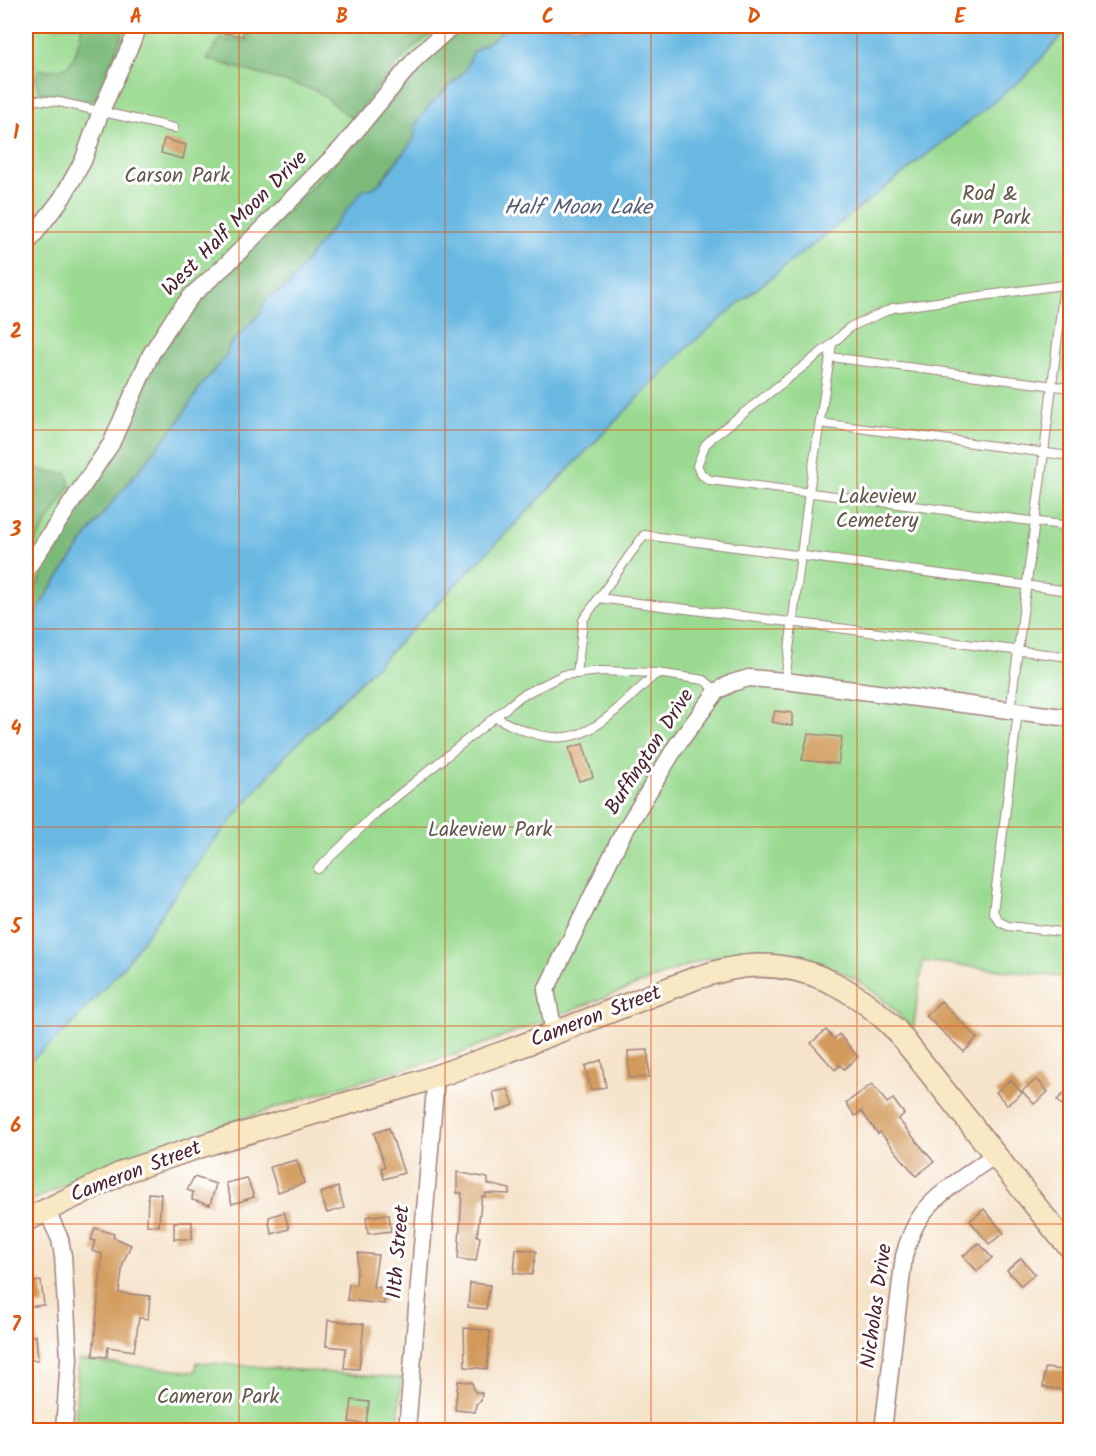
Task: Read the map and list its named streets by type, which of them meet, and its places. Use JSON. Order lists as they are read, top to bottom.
{
  "streets": {
    "main road": ["Cameron Street"],
    "street": [
      "West Half Moon Drive",
      "Buffington Drive",
      "11th Street",
      "Nicholas Drive"
    ]
  },
  "crossings": [
    ["Buffington Drive", "Cameron Street"],
    ["Cameron Street", "11th Street"],
    ["Cameron Street", "Nicholas Drive"]
  ],
  "water": ["Half Moon Lake"],
  "parks": [
    "Carson Park",
    "Rod & Gun Park",
    "Lakeview Cemetery",
    "Lakeview Park",
    "Cameron Park"
  ],
  "grid": {
    "columns": [
      "A",
      "B",
      "C",
      "D",
      "E"
    ],
    "rows": [
      "1",
      "2",
      "3",
      "4",
      "5",
      "6",
      "7"
    ]
  }
}
